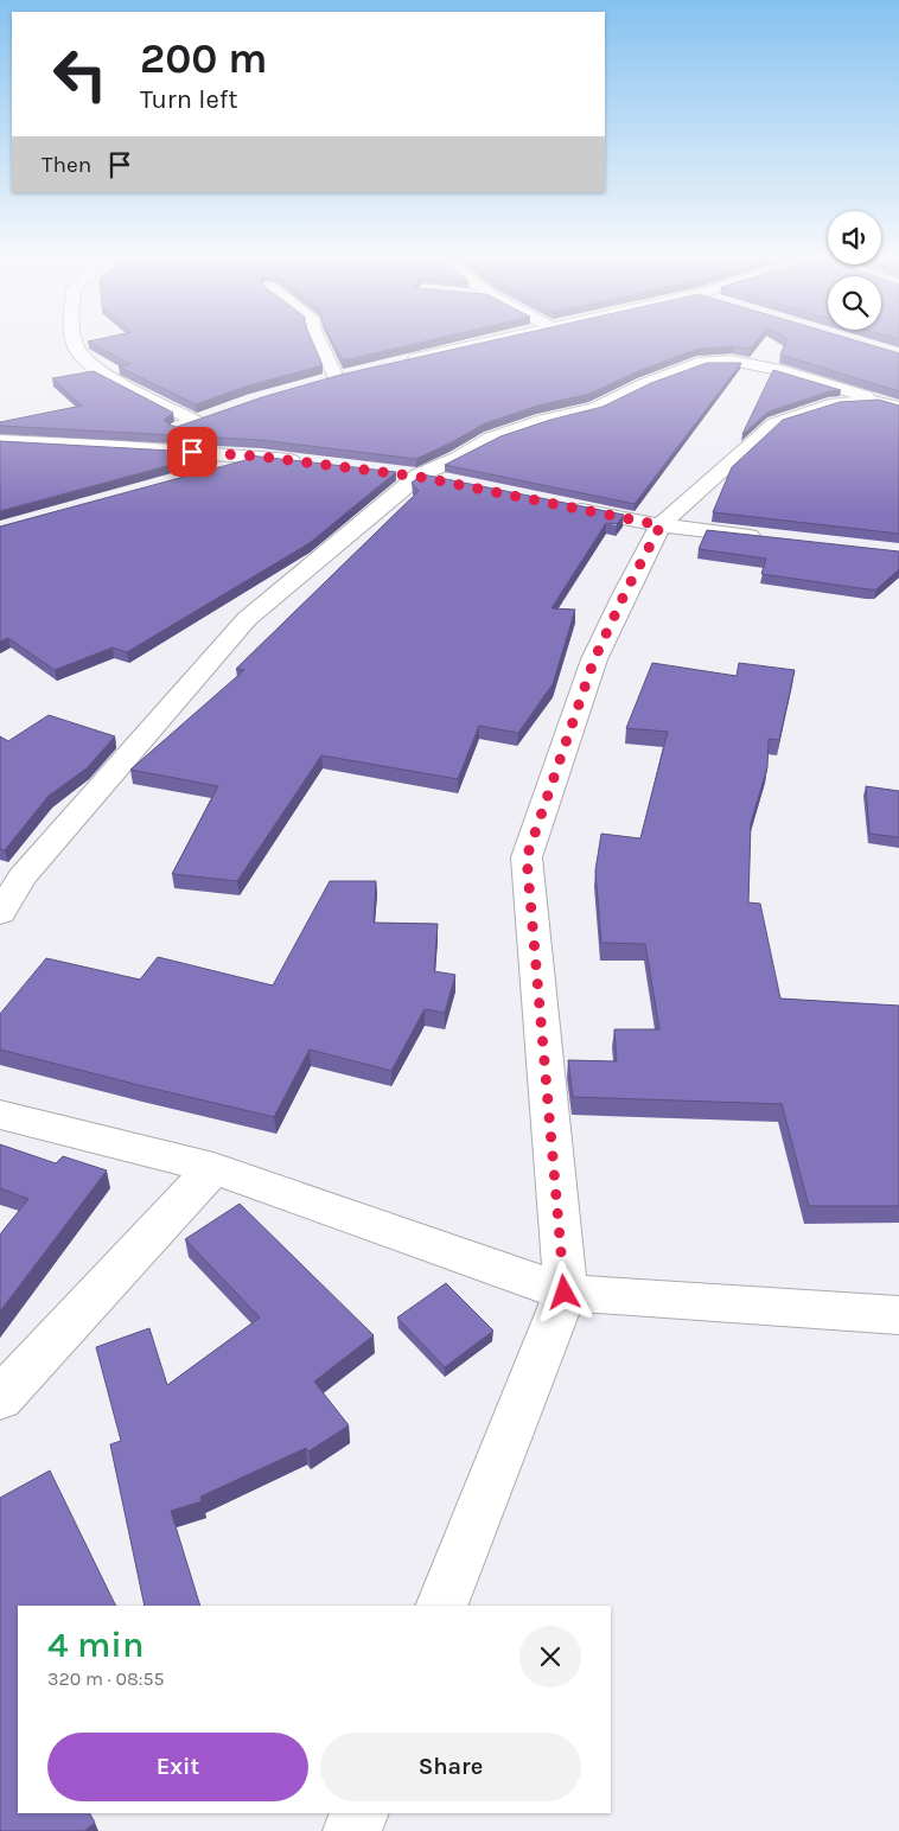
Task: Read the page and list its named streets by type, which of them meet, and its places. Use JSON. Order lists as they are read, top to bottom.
{
  "page": {
    "turn": ["200 m", "Turn left"],
    "then": "Then",
    "heading": ["4 min", "320 m · 08:55"],
    "buttons": ["Exit", "Share"]
  }
}
